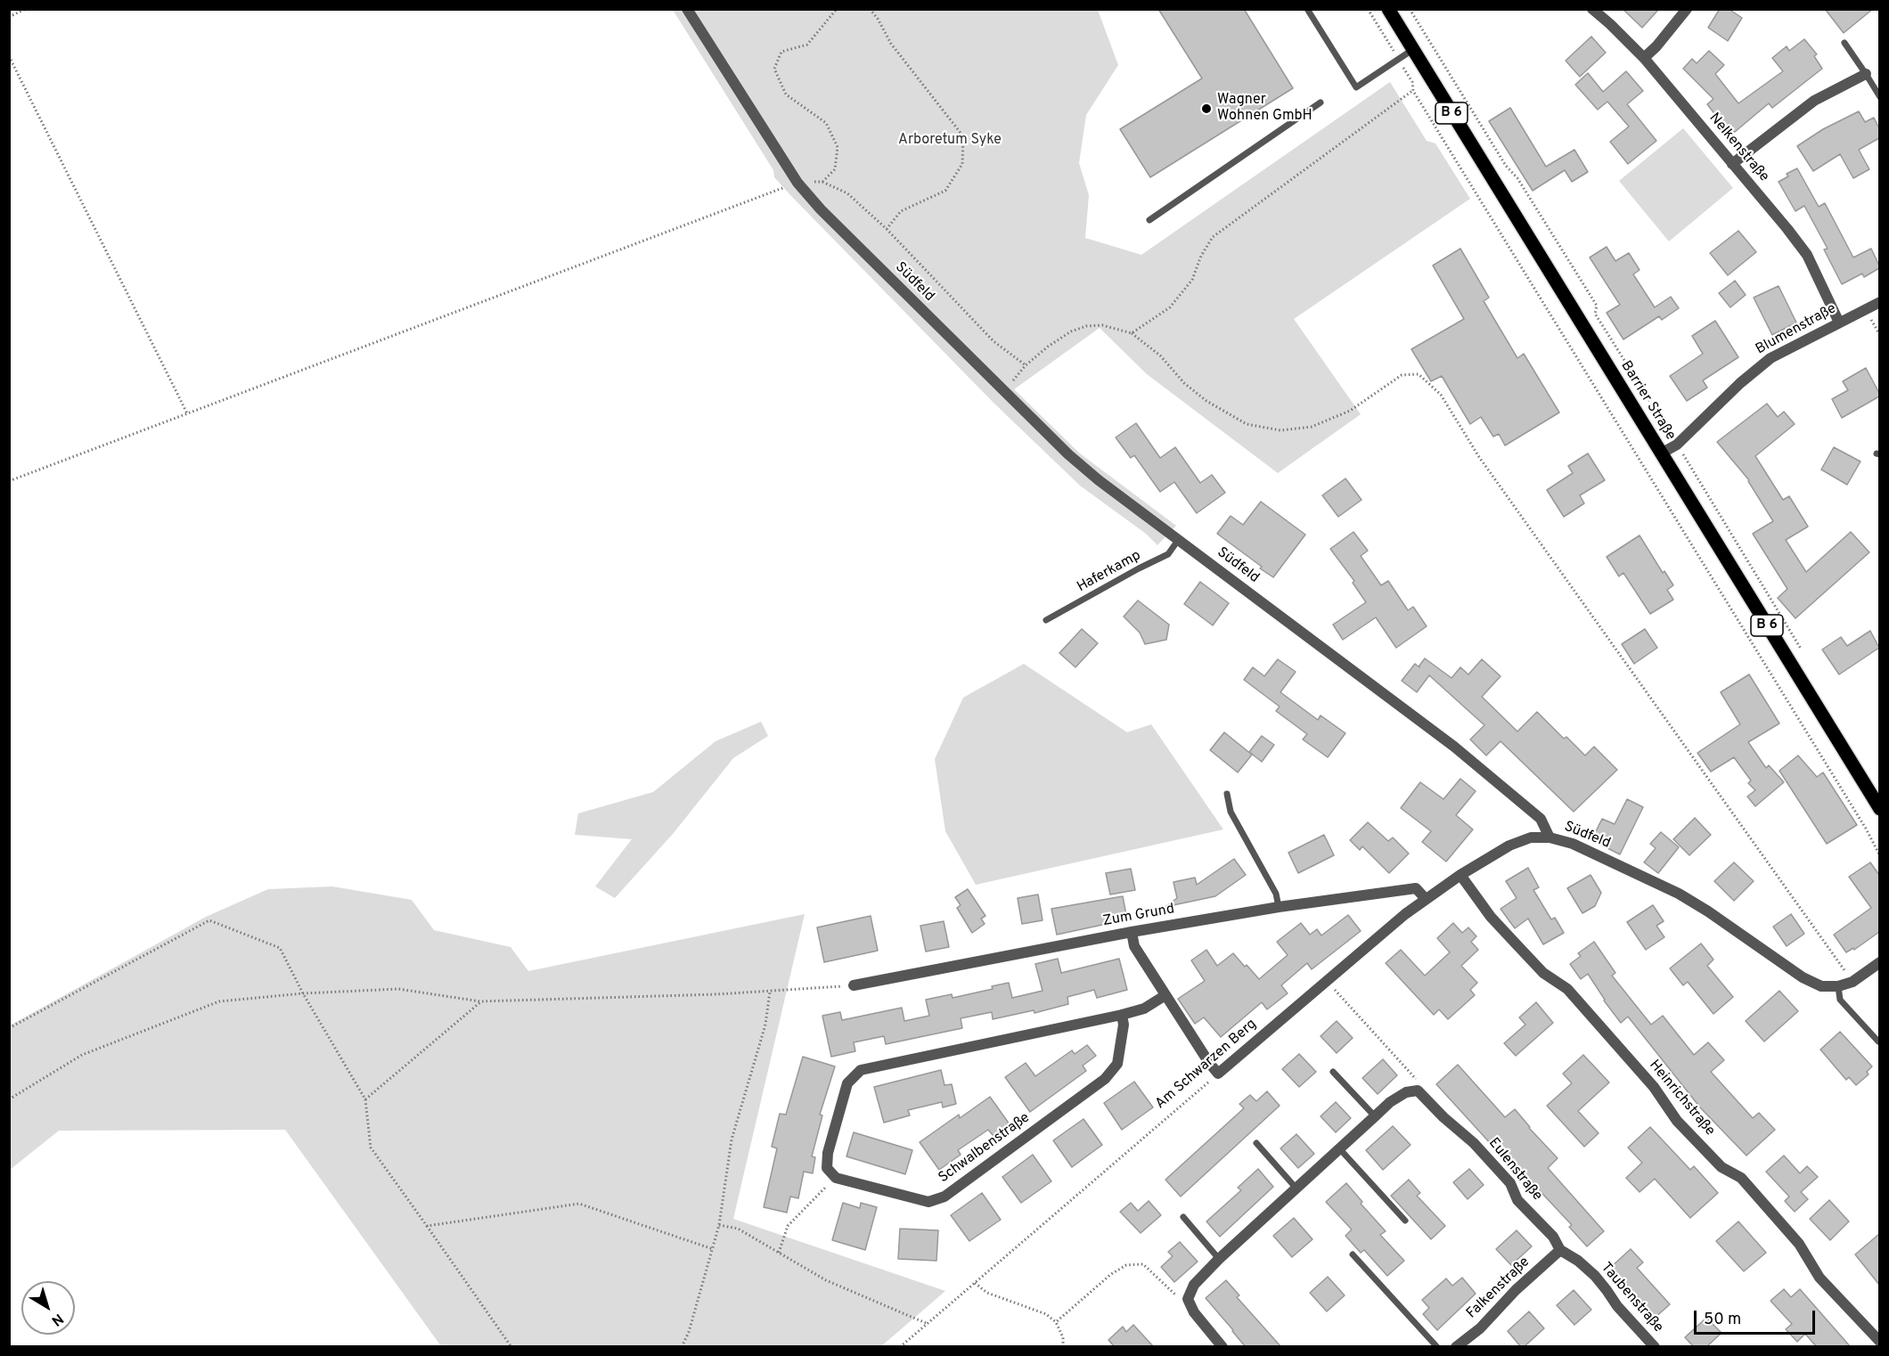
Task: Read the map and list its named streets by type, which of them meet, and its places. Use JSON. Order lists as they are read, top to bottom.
{
  "streets": {
    "main road": ["B 6", "Barrier Straße"],
    "street": [
      "Nelkenstraße",
      "Südfeld",
      "Blumenstraße",
      "Zum Grund",
      "Am Schwarzen Berg",
      "Heinrichstraße",
      "Schwalbenstraße",
      "Eulenstraße",
      "Falkenstraße",
      "Taubenstraße"
    ],
    "lane": ["Haferkamp"]
  },
  "crossings": [
    ["Nelkenstraße", "Blumenstraße"],
    ["Südfeld", "Haferkamp"],
    ["Südfeld", "Am Schwarzen Berg"],
    ["Blumenstraße", "Barrier Straße"],
    ["Zum Grund", "Am Schwarzen Berg"],
    ["Am Schwarzen Berg", "Heinrichstraße"],
    ["Eulenstraße", "Falkenstraße"],
    ["Eulenstraße", "Taubenstraße"],
    ["Falkenstraße", "Taubenstraße"]
  ],
  "parks": ["Arboretum Syke"],
  "places": ["Wagner Wohnen GmbH"],
  "scale_bar": "50 m",
  "north": "bottom right"
}
